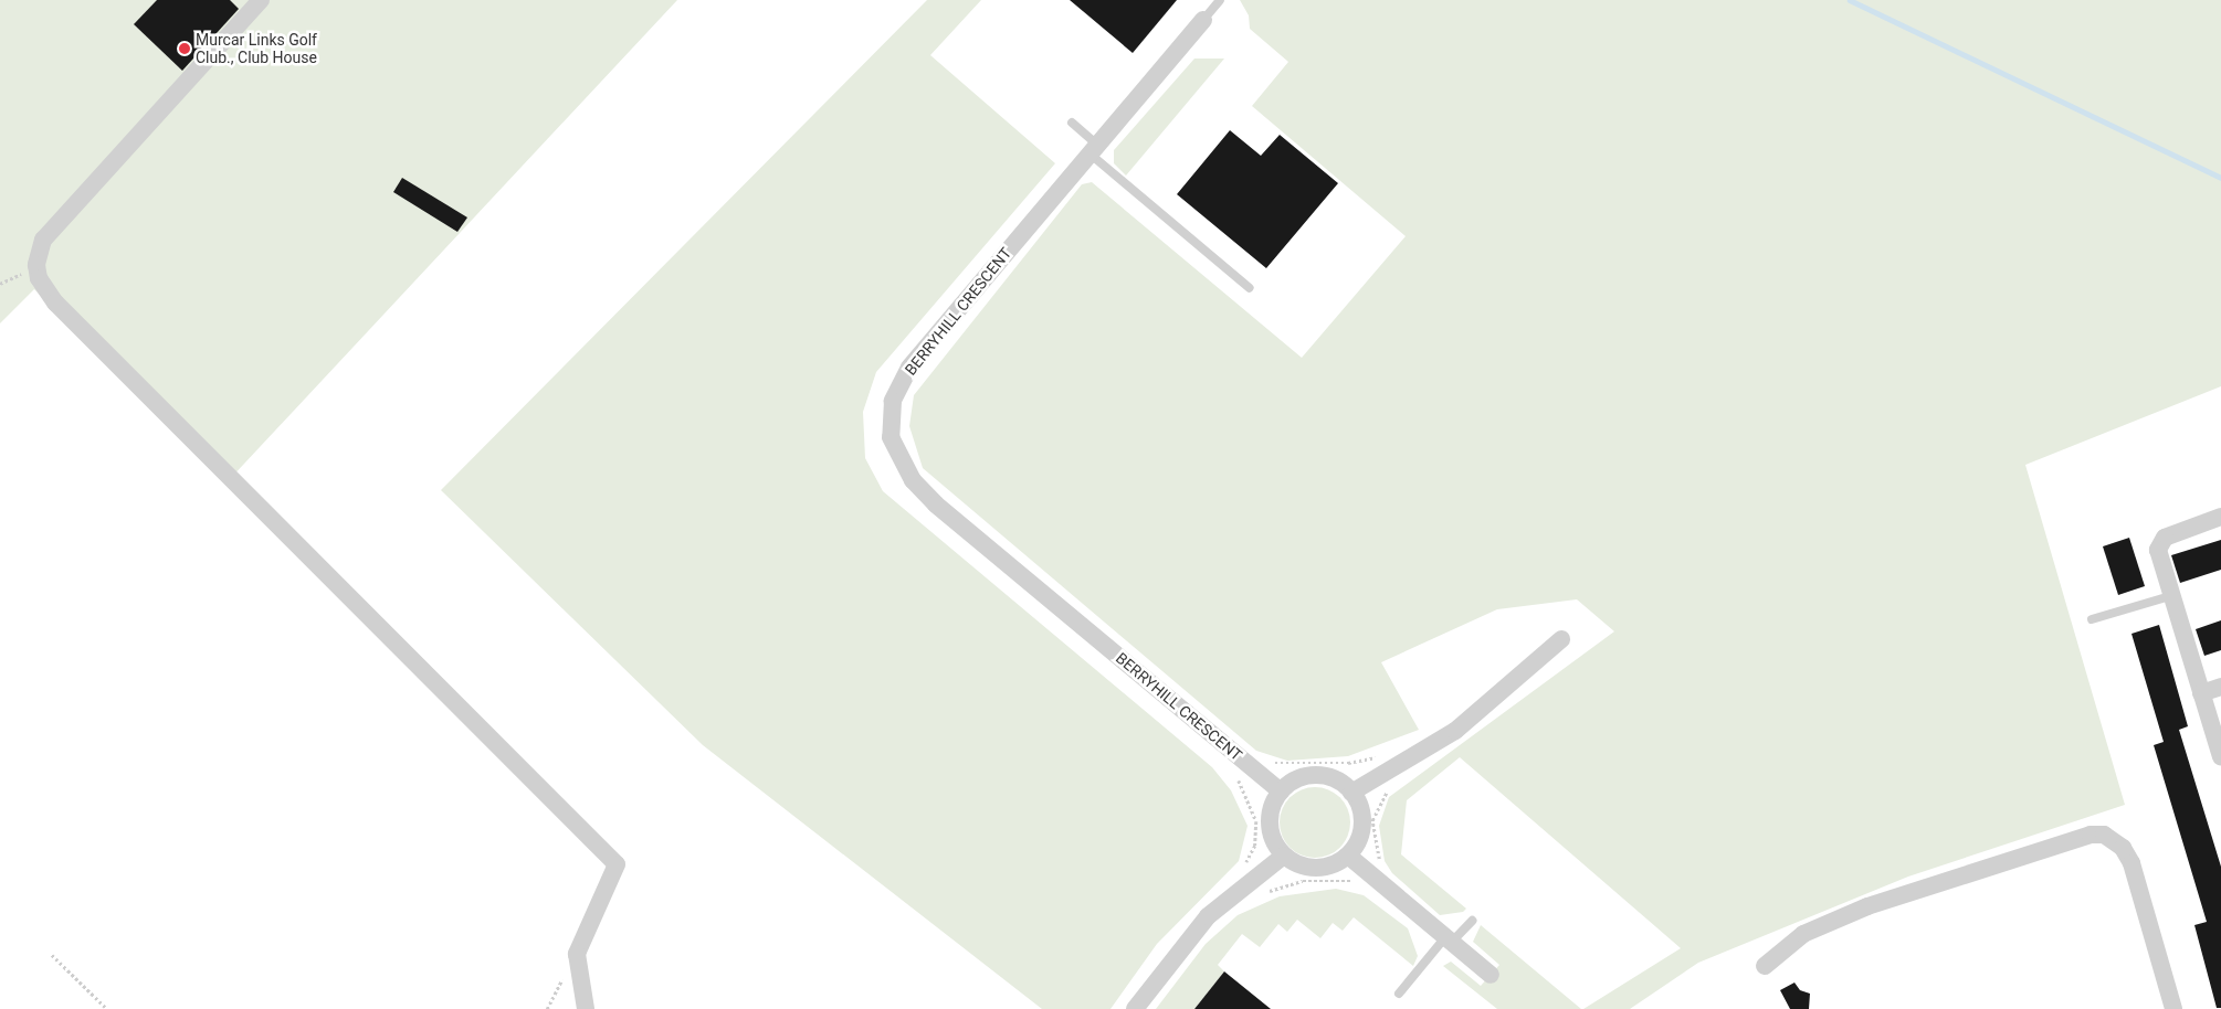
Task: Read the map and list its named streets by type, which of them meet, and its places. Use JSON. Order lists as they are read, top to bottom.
{
  "streets": {
    "street": ["BERRYHILL CRESCENT"]
  },
  "places": ["Murcar Links Golf Club., Club House"]
}
